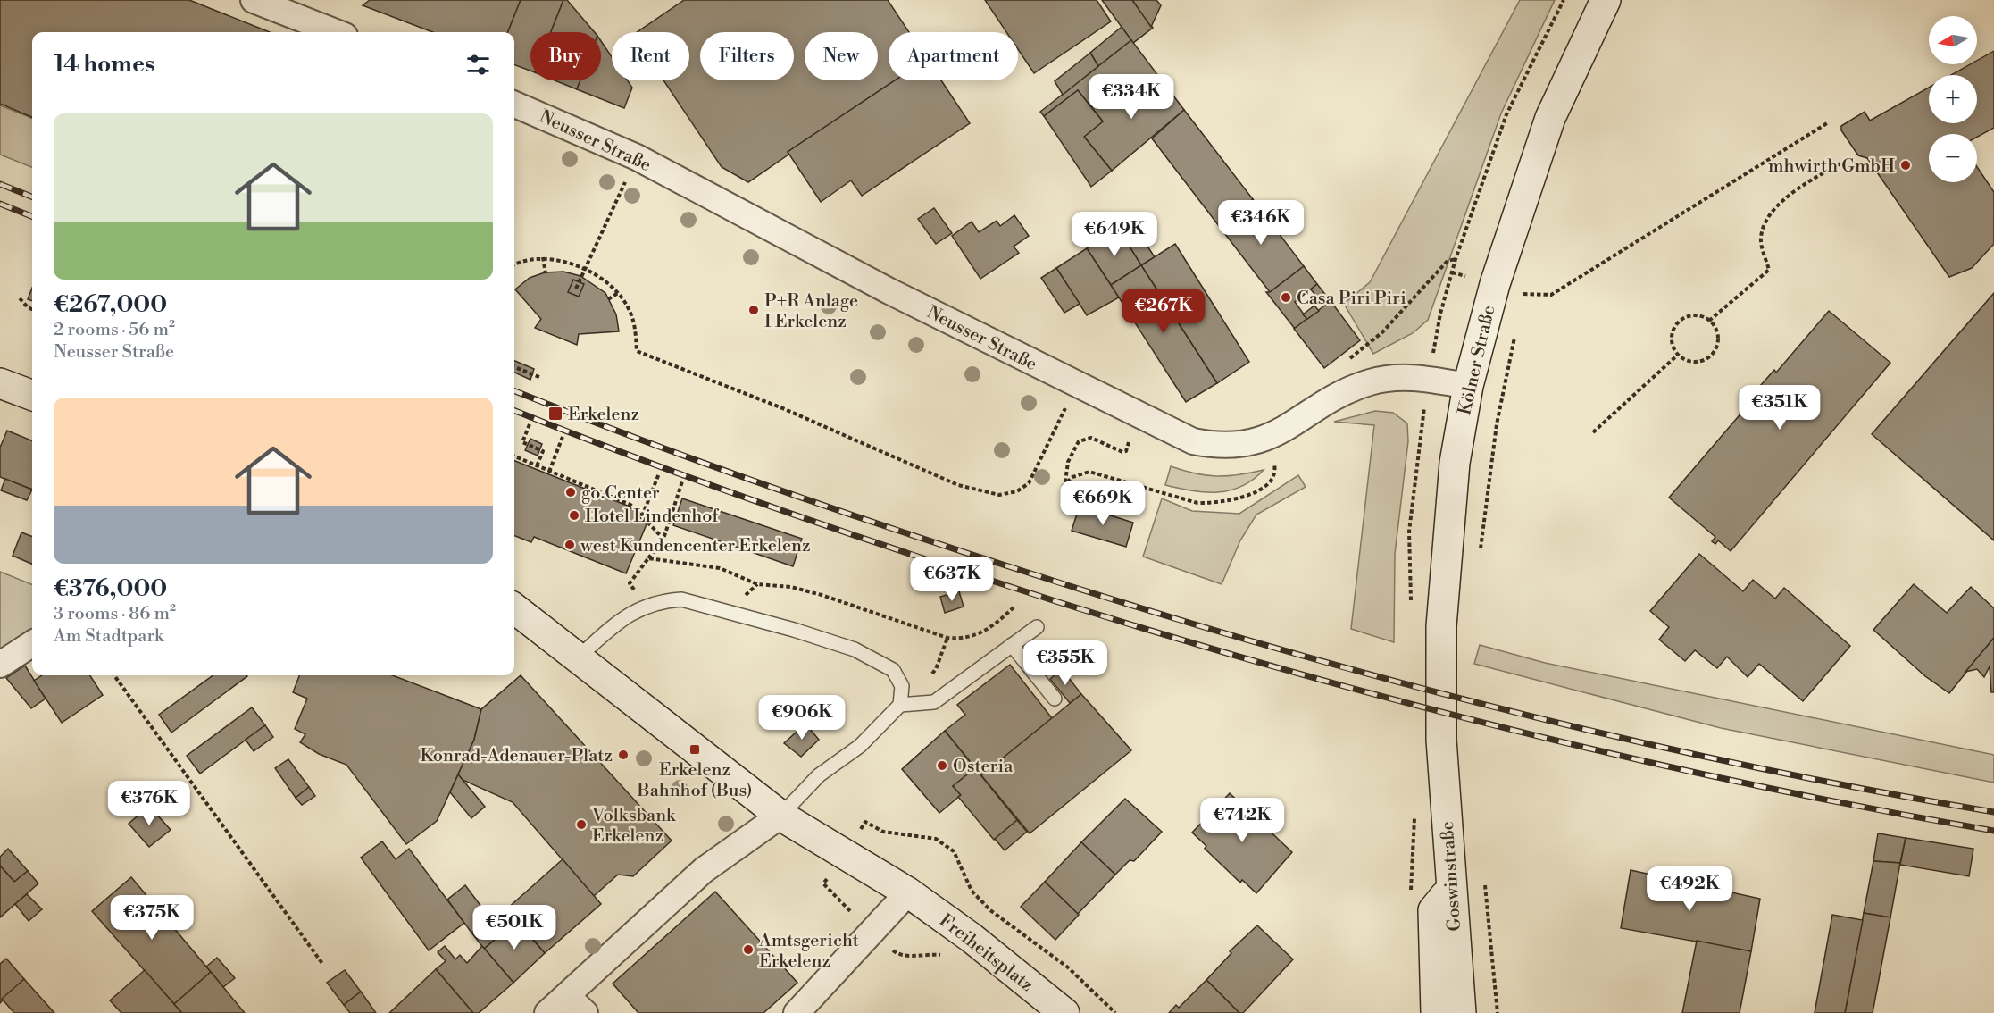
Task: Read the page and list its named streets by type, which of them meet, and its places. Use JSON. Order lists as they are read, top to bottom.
{
  "streets": {
    "main road": ["Kölner Straße", "Goswinstraße", "Freiheitsplatz"],
    "street": ["Neusser Straße"]
  },
  "crossings": [
    ["Neusser Straße", "Kölner Straße"],
    ["Kölner Straße", "Goswinstraße"]
  ],
  "places": {
    "other": [
      "mhwirth GmbH",
      "Casa Piri Piri",
      "P+R Anlage I Erkelenz",
      "go.Center",
      "Hotel Lindenhof",
      "west Kundencenter Erkelenz",
      "Konrad-Adenauer-Platz",
      "Osteria",
      "Volksbank Erkelenz",
      "Amtsgericht Erkelenz"
    ],
    "transit": ["Erkelenz", "Erkelenz Bahnhof (Bus)"]
  },
  "north": "left",
  "page": {
    "map_buttons": ["+", "−"],
    "chip": [
      "Buy",
      "Rent",
      "Filters",
      "New",
      "Apartment"
    ],
    "heading": "14 homes",
    "price": [
      "€334K",
      "€346K",
      "€649K",
      "€267K",
      "€351K",
      "€669K",
      "€637K",
      "€355K",
      "€906K",
      "€376K",
      "€742K",
      "€492K",
      "€375K",
      "€501K"
    ],
    "list": [
      {
        "name": "€267,000",
        "note": "2 rooms · 56 m² · Neusser Straße"
      },
      {
        "name": "€376,000",
        "note": "3 rooms · 86 m² · Am Stadtpark"
      }
    ]
  }
}
